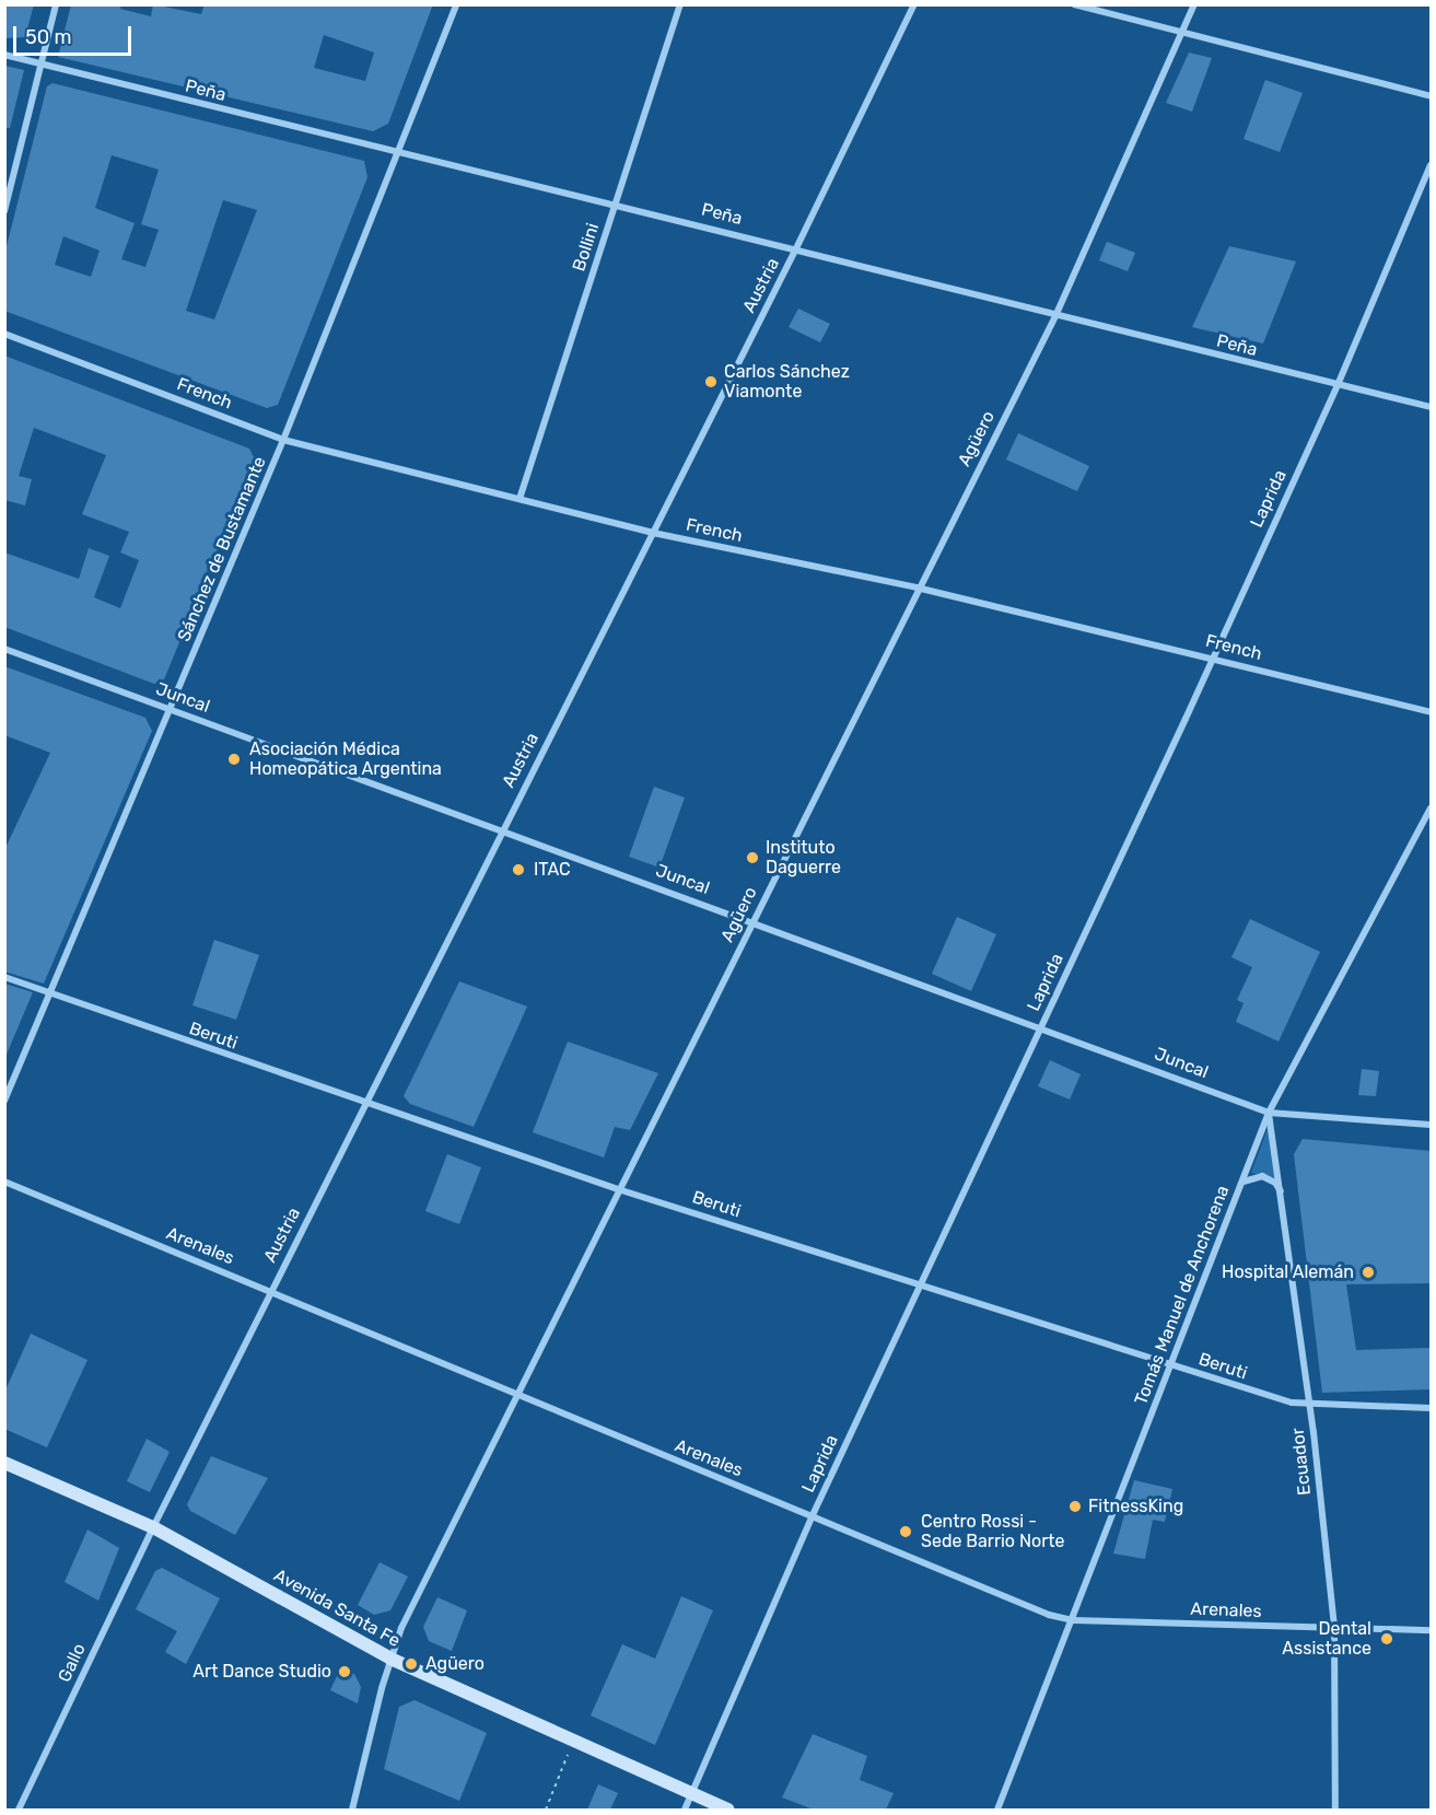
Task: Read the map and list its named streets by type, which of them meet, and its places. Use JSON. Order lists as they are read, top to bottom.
{
  "streets": {
    "main road": ["Avenida Santa Fe"],
    "street": [
      "Peña",
      "Bollini",
      "Austria",
      "French",
      "Agüero",
      "Laprida",
      "Sánchez de Bustamante",
      "Juncal",
      "Beruti",
      "Arenales",
      "Tomás Manuel de Anchorena",
      "Ecuador",
      "Gallo"
    ]
  },
  "crossings": [
    ["Peña", "Bollini"],
    ["Peña", "Austria"],
    ["Peña", "Agüero"],
    ["Peña", "Laprida"],
    ["Peña", "Sánchez de Bustamante"],
    ["Bollini", "French"],
    ["Austria", "French"],
    ["Austria", "Juncal"],
    ["Austria", "Beruti"],
    ["Austria", "Arenales"],
    ["Austria", "Avenida Santa Fe"],
    ["Austria", "Gallo"],
    ["French", "Agüero"],
    ["French", "Laprida"],
    ["French", "Sánchez de Bustamante"],
    ["Agüero", "Juncal"],
    ["Agüero", "Beruti"],
    ["Agüero", "Arenales"],
    ["Agüero", "Avenida Santa Fe"],
    ["Laprida", "Juncal"],
    ["Laprida", "Beruti"],
    ["Laprida", "Arenales"],
    ["Laprida", "Avenida Santa Fe"],
    ["Sánchez de Bustamante", "Juncal"],
    ["Sánchez de Bustamante", "Beruti"],
    ["Juncal", "Tomás Manuel de Anchorena"],
    ["Juncal", "Ecuador"],
    ["Beruti", "Tomás Manuel de Anchorena"],
    ["Beruti", "Ecuador"],
    ["Arenales", "Tomás Manuel de Anchorena"],
    ["Arenales", "Ecuador"],
    ["Tomás Manuel de Anchorena", "Ecuador"],
    ["Avenida Santa Fe", "Gallo"]
  ],
  "places": [
    "Carlos Sánchez Viamonte",
    "Asociación Médica Homeopática Argentina",
    "Instituto Daguerre",
    "ITAC",
    "Hospital Alemán",
    "FitnessKing",
    "Centro Rossi - Sede Barrio Norte",
    "Dental Assistance",
    "Agüero",
    "Art Dance Studio"
  ],
  "scale_bar": "50 m"
}
